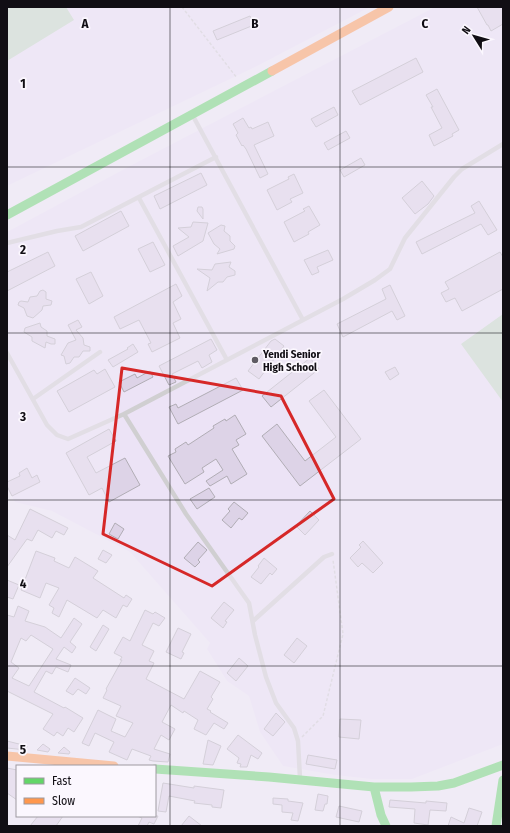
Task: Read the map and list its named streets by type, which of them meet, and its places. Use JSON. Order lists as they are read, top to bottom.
{
  "places": ["Yendi Senior High School"],
  "legend": ["Fast", "Slow"],
  "north": "top left",
  "grid": {
    "columns": ["A", "B", "C"],
    "rows": [
      "1",
      "2",
      "3",
      "4",
      "5"
    ]
  }
}
